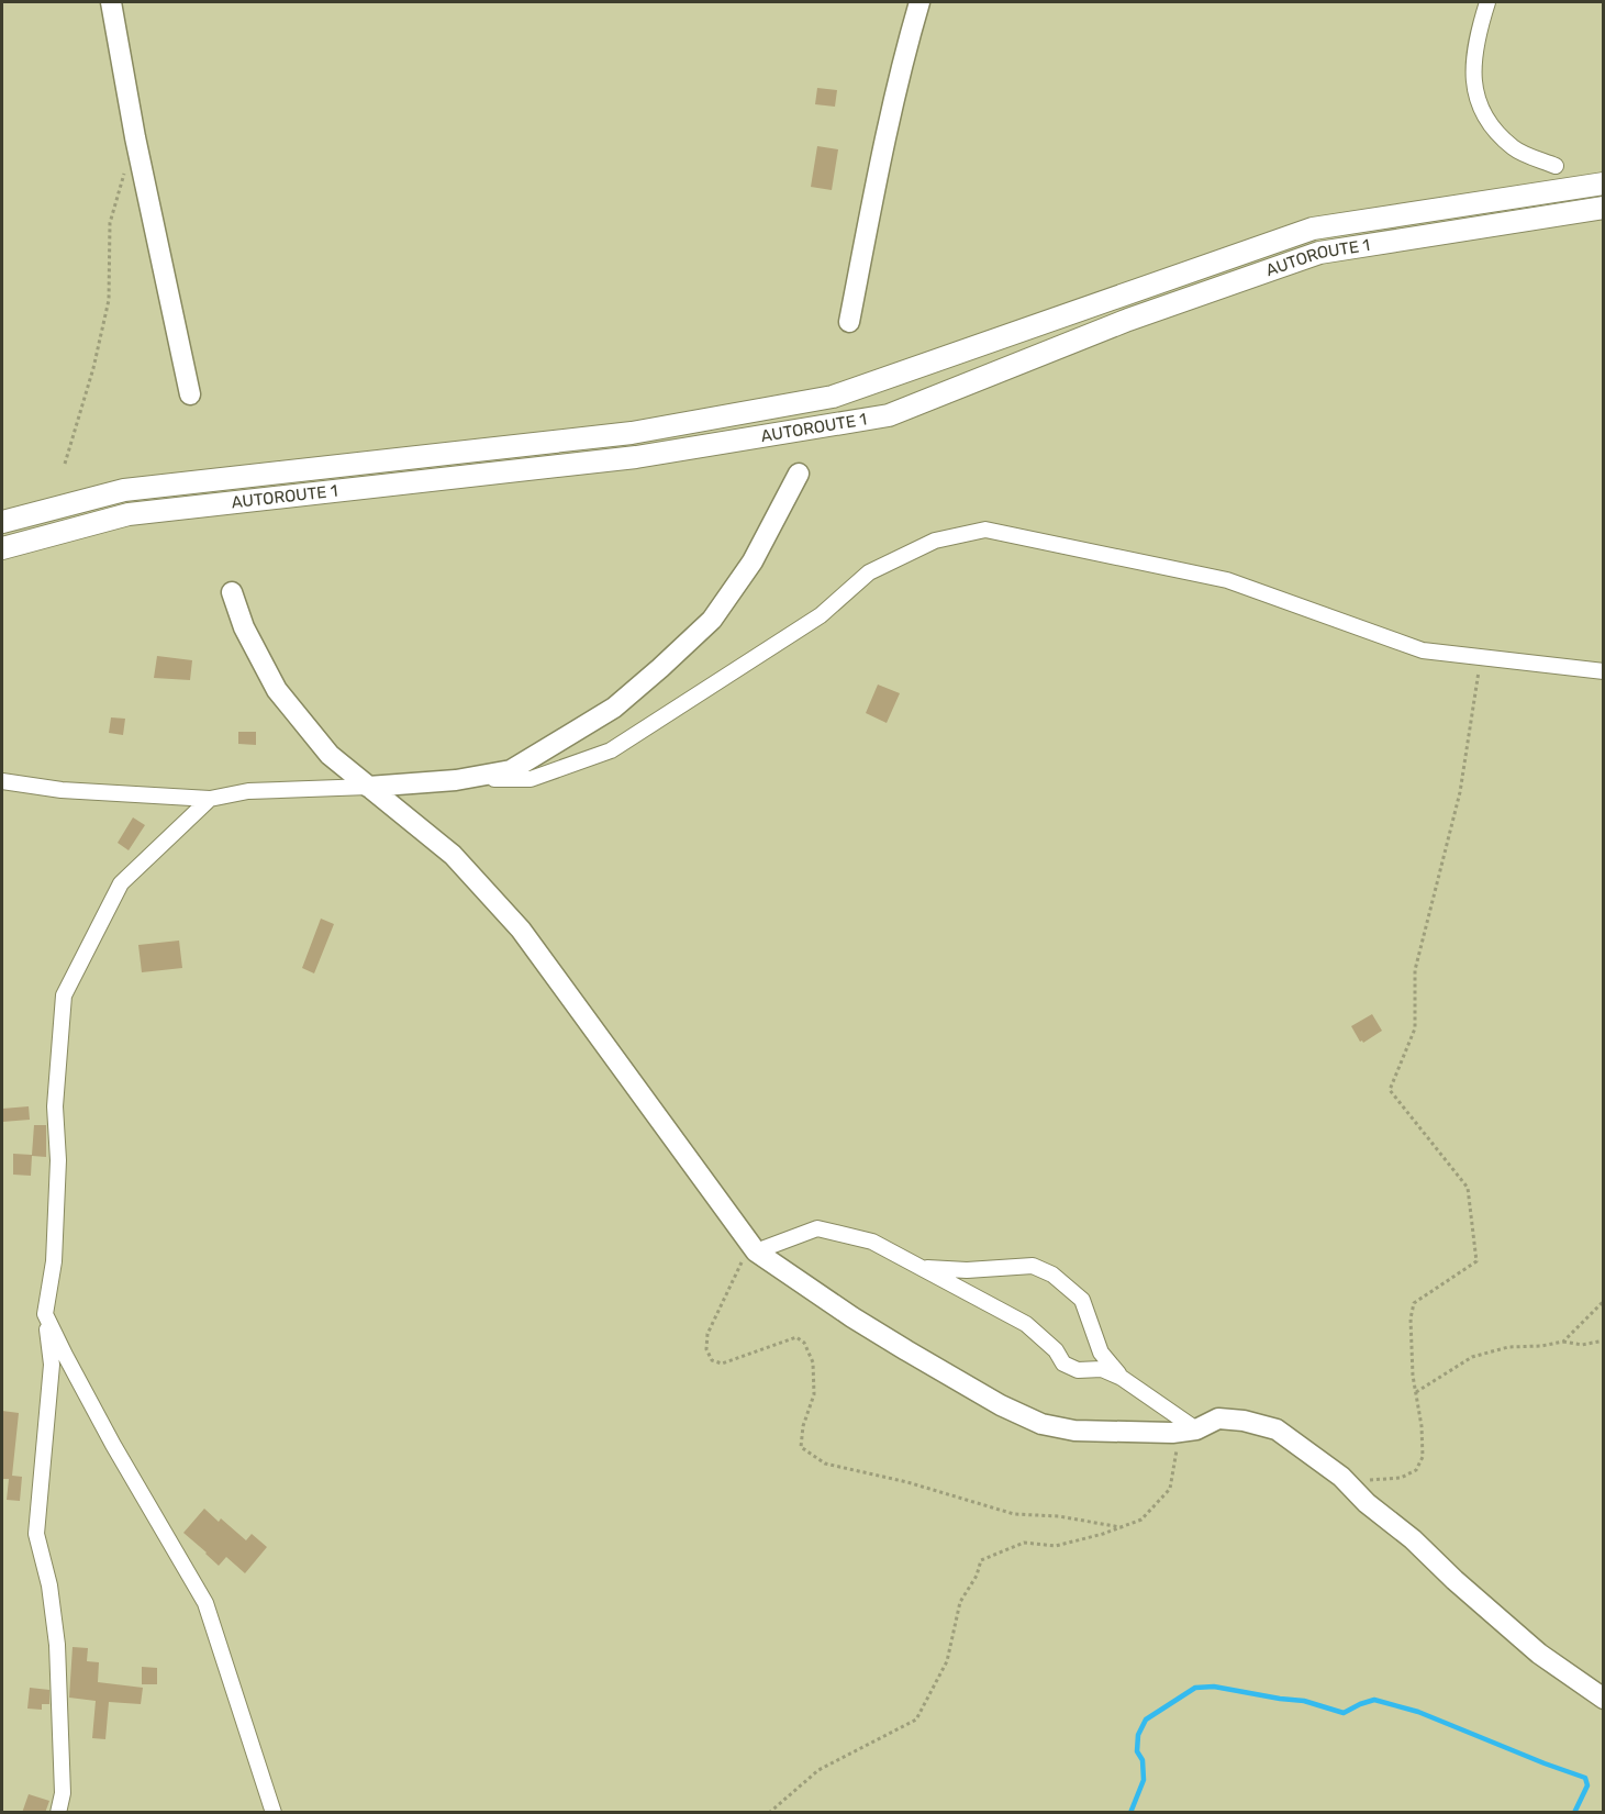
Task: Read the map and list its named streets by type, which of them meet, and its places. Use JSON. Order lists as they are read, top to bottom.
{
  "streets": {
    "main road": ["AUTOROUTE 1"]
  }
}
